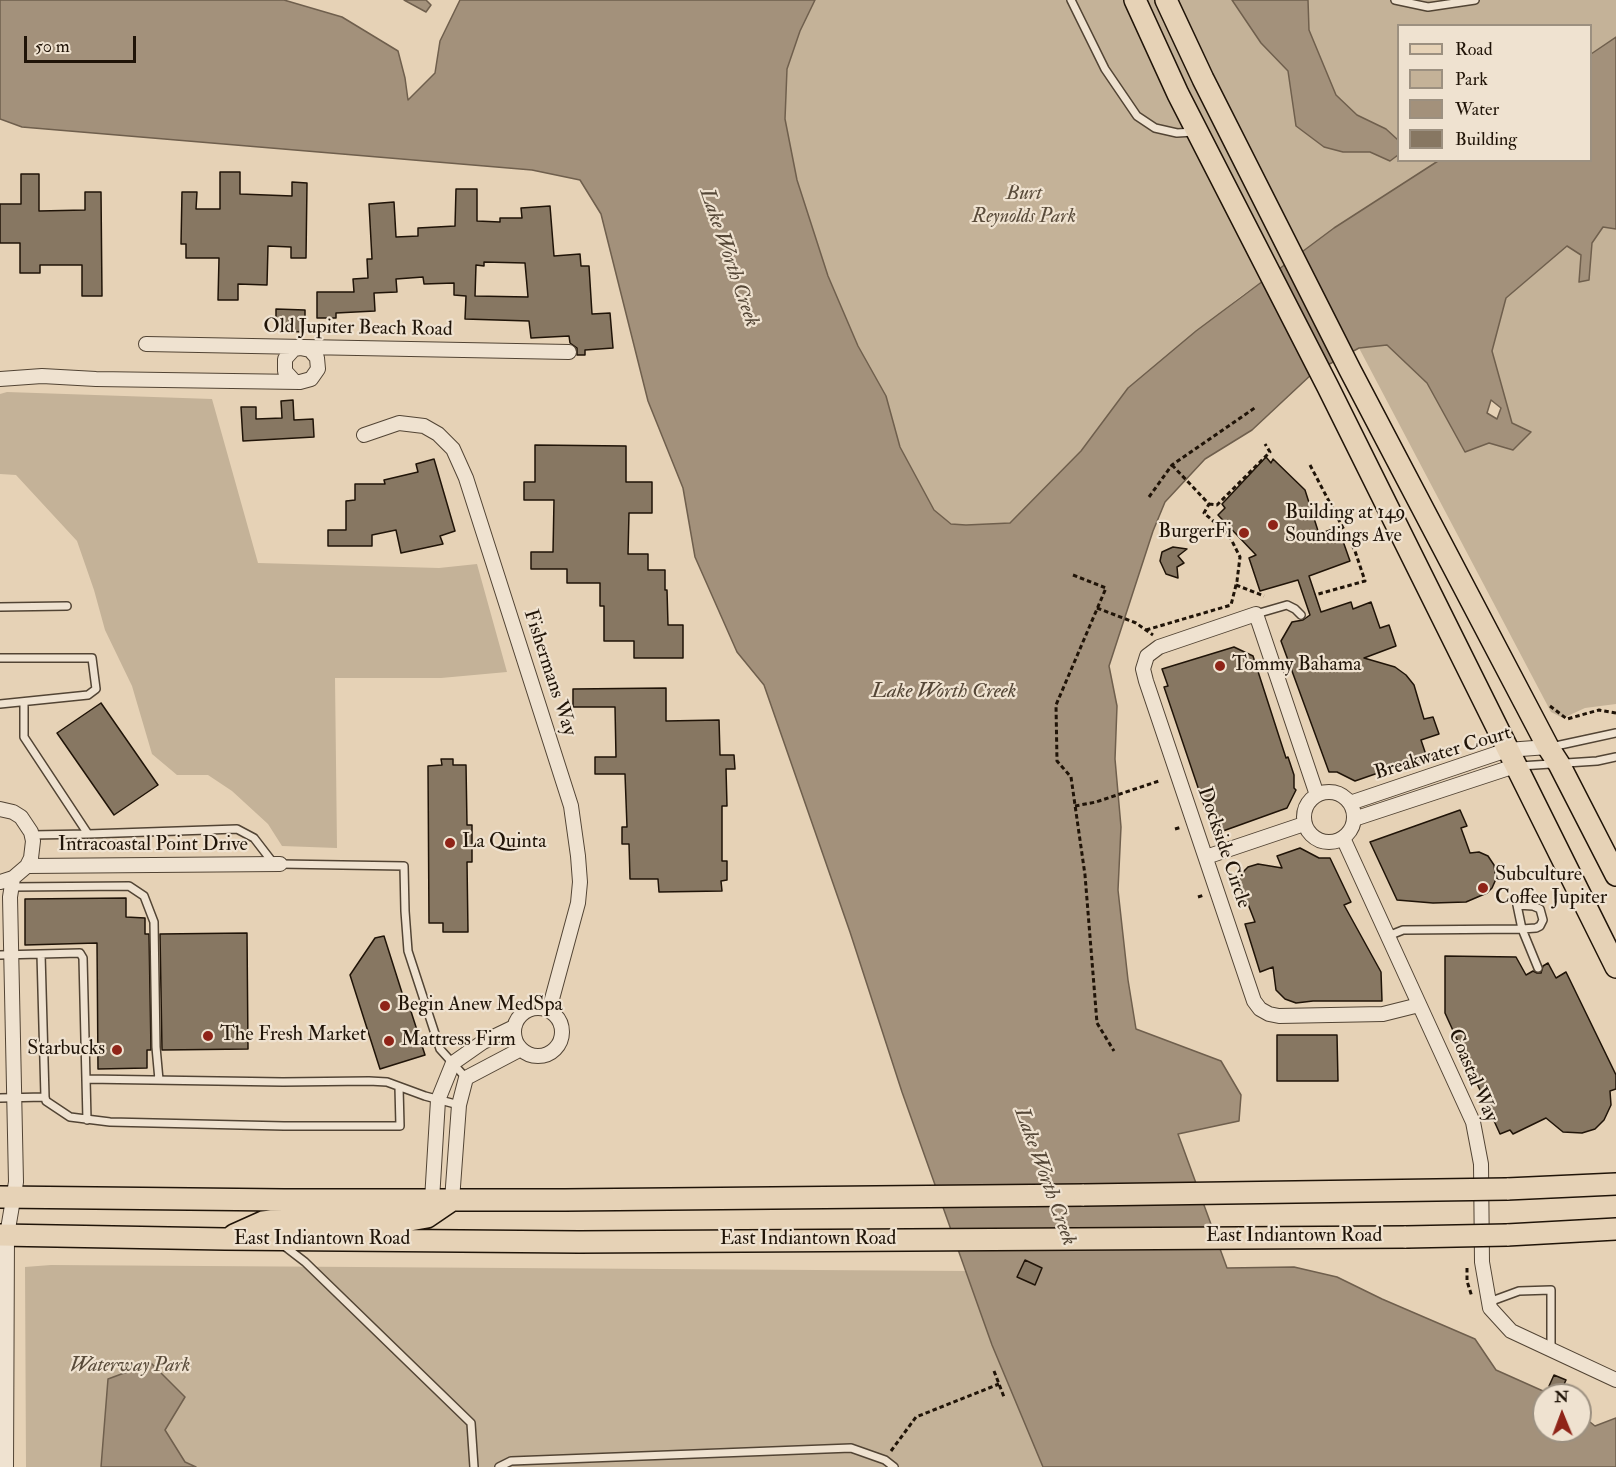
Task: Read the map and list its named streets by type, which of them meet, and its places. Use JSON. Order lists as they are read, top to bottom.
{
  "streets": {
    "main road": ["East Indiantown Road"],
    "street": [
      "Old Jupiter Beach Road",
      "Fishermans Way",
      "Breakwater Court",
      "Intracoastal Point Drive",
      "Dockside Circle",
      "Coastal Way"
    ]
  },
  "crossings": [
    ["Breakwater Court", "Coastal Way"],
    ["Dockside Circle", "Coastal Way"]
  ],
  "water": ["Lake Worth Creek"],
  "parks": ["Burt Reynolds Park", "Waterway Park"],
  "places": [
    "Building at 149 Soundings Ave",
    "BurgerFi",
    "Tommy Bahama",
    "La Quinta",
    "Subculture Coffee Jupiter",
    "Begin Anew MedSpa",
    "The Fresh Market",
    "Mattress Firm",
    "Starbucks"
  ],
  "legend": [
    "Road",
    "Park",
    "Water",
    "Building"
  ],
  "scale_bar": "50 m",
  "north": "top"
}
